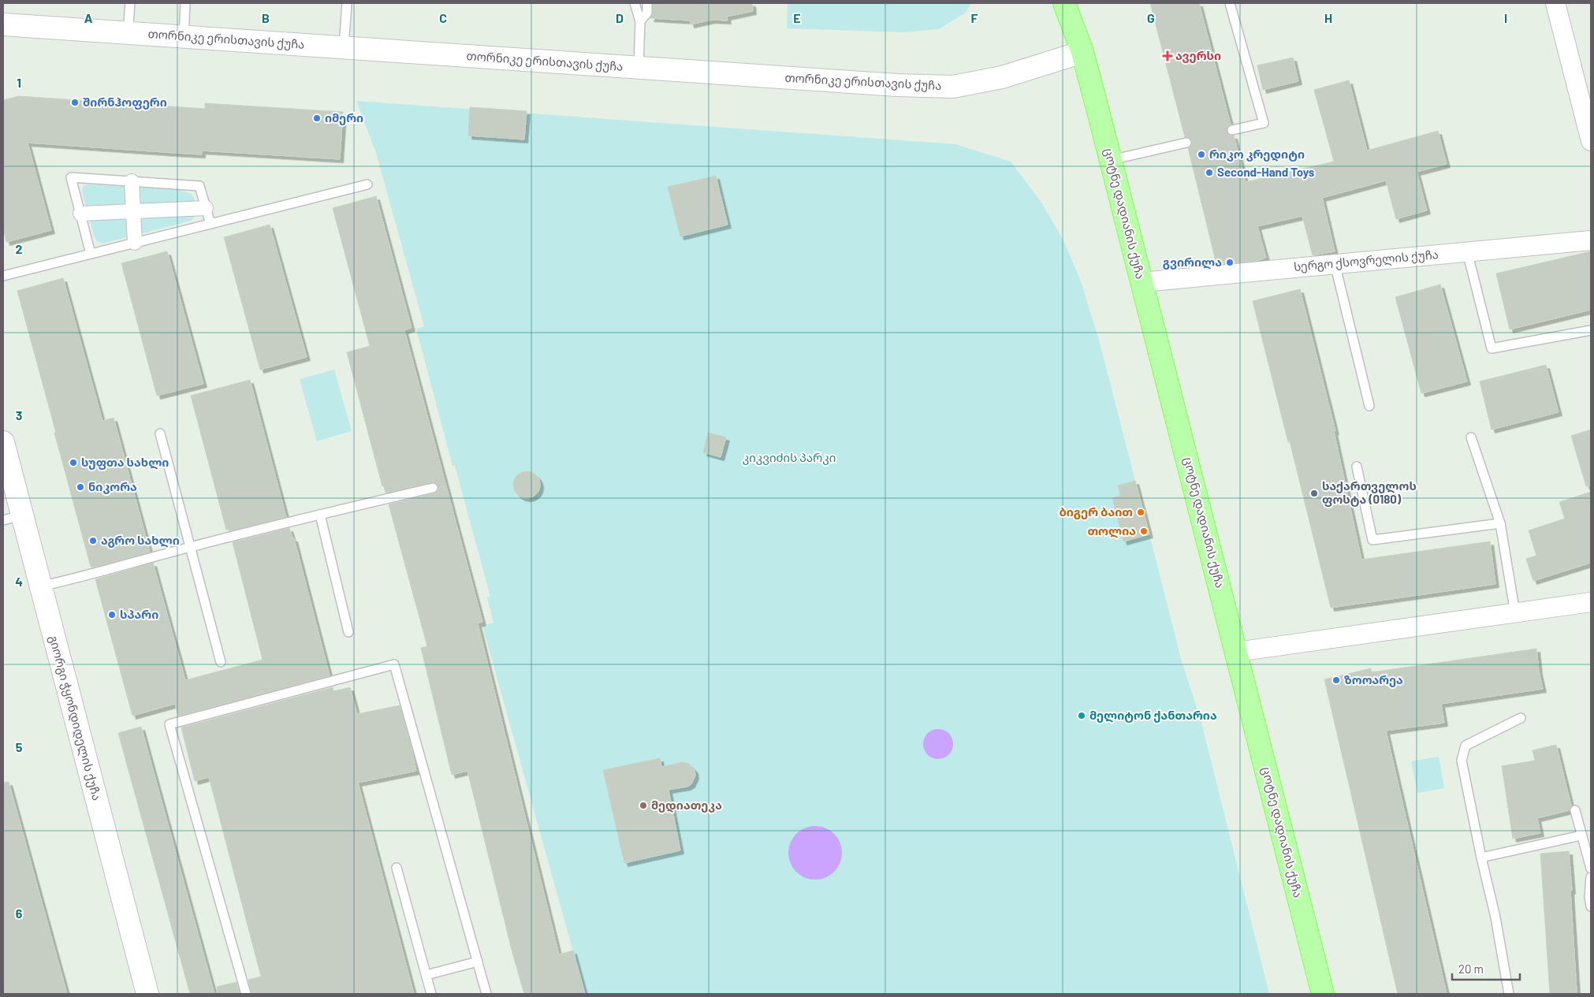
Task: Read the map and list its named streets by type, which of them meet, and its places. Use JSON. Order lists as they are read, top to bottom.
{
  "streets": {
    "main road": ["თორნიკე ერისთავის ქუჩა", "ცოტნე დადიანის ქუჩა", "გიორგი ჭყონდიდელის ქუჩა"],
    "street": ["სერგო ქსოვრელის ქუჩა"]
  },
  "crossings": [
    ["თორნიკე ერისთავის ქუჩა", "ცოტნე დადიანის ქუჩა"],
    ["ცოტნე დადიანის ქუჩა", "სერგო ქსოვრელის ქუჩა"]
  ],
  "parks": ["კიკვიძის პარკი"],
  "places": {
    "health": ["ავერსი"],
    "other": [
      "შირნჰოფერი",
      "იმერი",
      "რიკო კრედიტი",
      "Second-Hand Toys",
      "გვირილა",
      "სუფთა სახლი",
      "ნიკორა",
      "საქართველოს ფოსტა (0180)",
      "ბიგერ ბაით",
      "თოლია",
      "აგრო სახლი",
      "სპარი",
      "ზოოარეა",
      "მელიტონ ქანთარია",
      "მედიათეკა"
    ]
  },
  "scale_bar": "20 m",
  "grid": {
    "columns": [
      "A",
      "B",
      "C",
      "D",
      "E",
      "F",
      "G",
      "H",
      "I"
    ],
    "rows": [
      "1",
      "2",
      "3",
      "4",
      "5",
      "6"
    ]
  }
}
